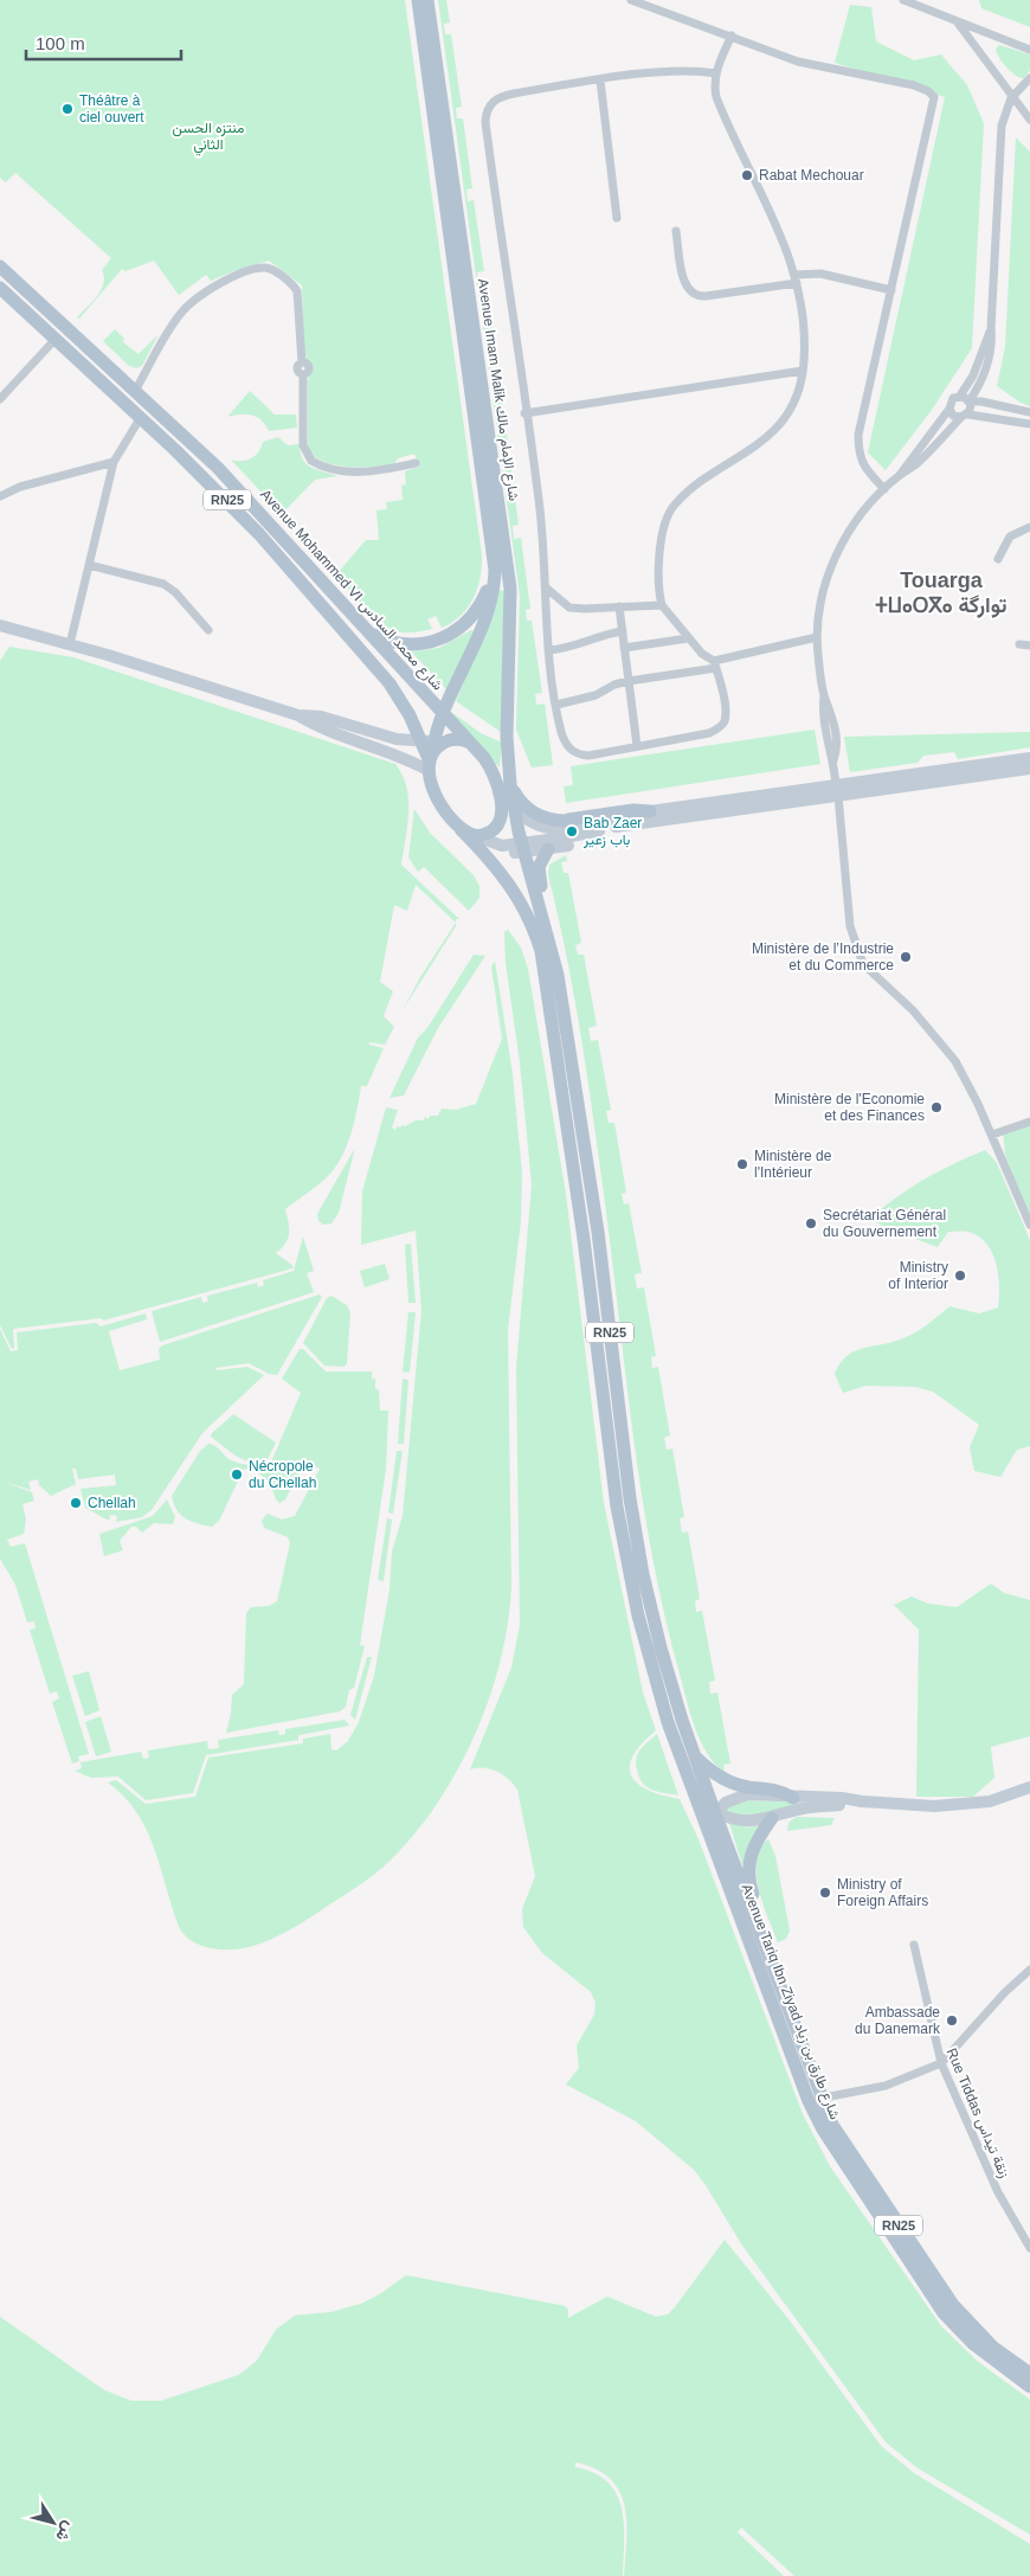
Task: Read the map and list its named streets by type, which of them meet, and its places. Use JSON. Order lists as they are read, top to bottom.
{
  "streets": {
    "main road": [
      "Avenue Imam Malik شارع الإمام مالك",
      "RN25",
      "Avenue Mohammed VI شارع محمد السادس",
      "Avenue Tariq Ibn Ziyad شارع طارق بن زياد"
    ],
    "street": ["Rue Tiddas زنقة تيداس"]
  },
  "crossings": [
    ["Avenue Imam Malik شارع الإمام مالك", "RN25"],
    ["Avenue Imam Malik شارع الإمام مالك", "Avenue Mohammed VI شارع محمد السادس"],
    ["RN25", "Avenue Mohammed VI شارع محمد السادس"],
    ["RN25", "Avenue Tariq Ibn Ziyad شارع طارق بن زياد"]
  ],
  "districts": ["Touarga ⵜⵡⴰⵔⴳⴰ توارگة"],
  "parks": ["منتزه الحسن الثاني"],
  "places": [
    "Théâtre à ciel ouvert",
    "Rabat Mechouar",
    "Bab Zaer باب زعير",
    "Ministère de l’Industrie et du Commerce",
    "Ministère de l'Economie et des Finances",
    "Ministère de l'Intérieur",
    "Secrétariat Général du Gouvernement",
    "Ministry of Interior",
    "Nécropole du Chellah",
    "Chellah",
    "Ministry of Foreign Affairs",
    "Ambassade du Danemark"
  ],
  "scale_bar": "100 m",
  "north": "bottom right"
}
